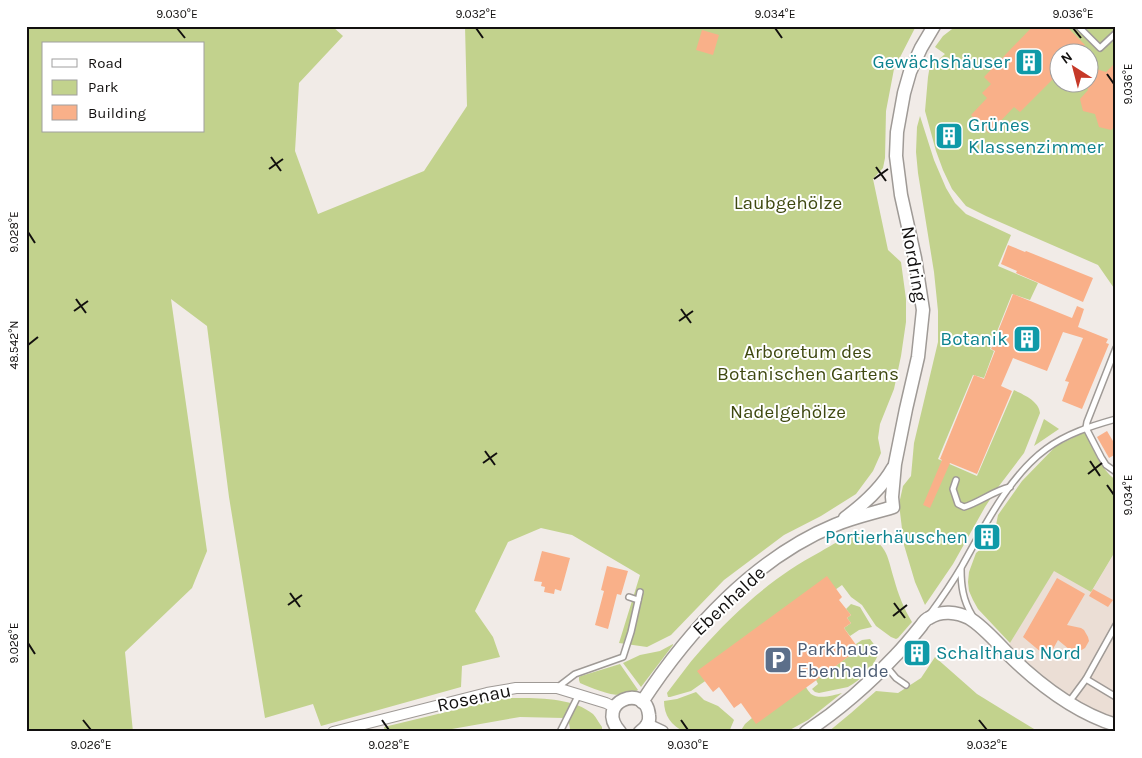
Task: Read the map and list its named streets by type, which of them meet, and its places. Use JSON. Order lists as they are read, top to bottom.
{
  "streets": {
    "street": ["Nordring", "Ebenhalde", "Rosenau"]
  },
  "crossings": [
    ["Nordring", "Ebenhalde"]
  ],
  "parks": ["Laubgehölze", "Arboretum des Botanischen Gartens", "Nadelgehölze"],
  "places": {
    "building": [
      "Gewächshäuser",
      "Grünes Klassenzimmer",
      "Botanik",
      "Portierhäuschen",
      "Schalthaus Nord"
    ],
    "parking": ["Parkhaus Ebenhalde"]
  },
  "legend": ["Road", "Park", "Building"],
  "north": "top left",
  "coordinates": [
    "9.030°E",
    "9.032°E",
    "9.034°E",
    "9.036°E",
    "9.028°E",
    "48.542°N",
    "9.026°E"
  ]
}
